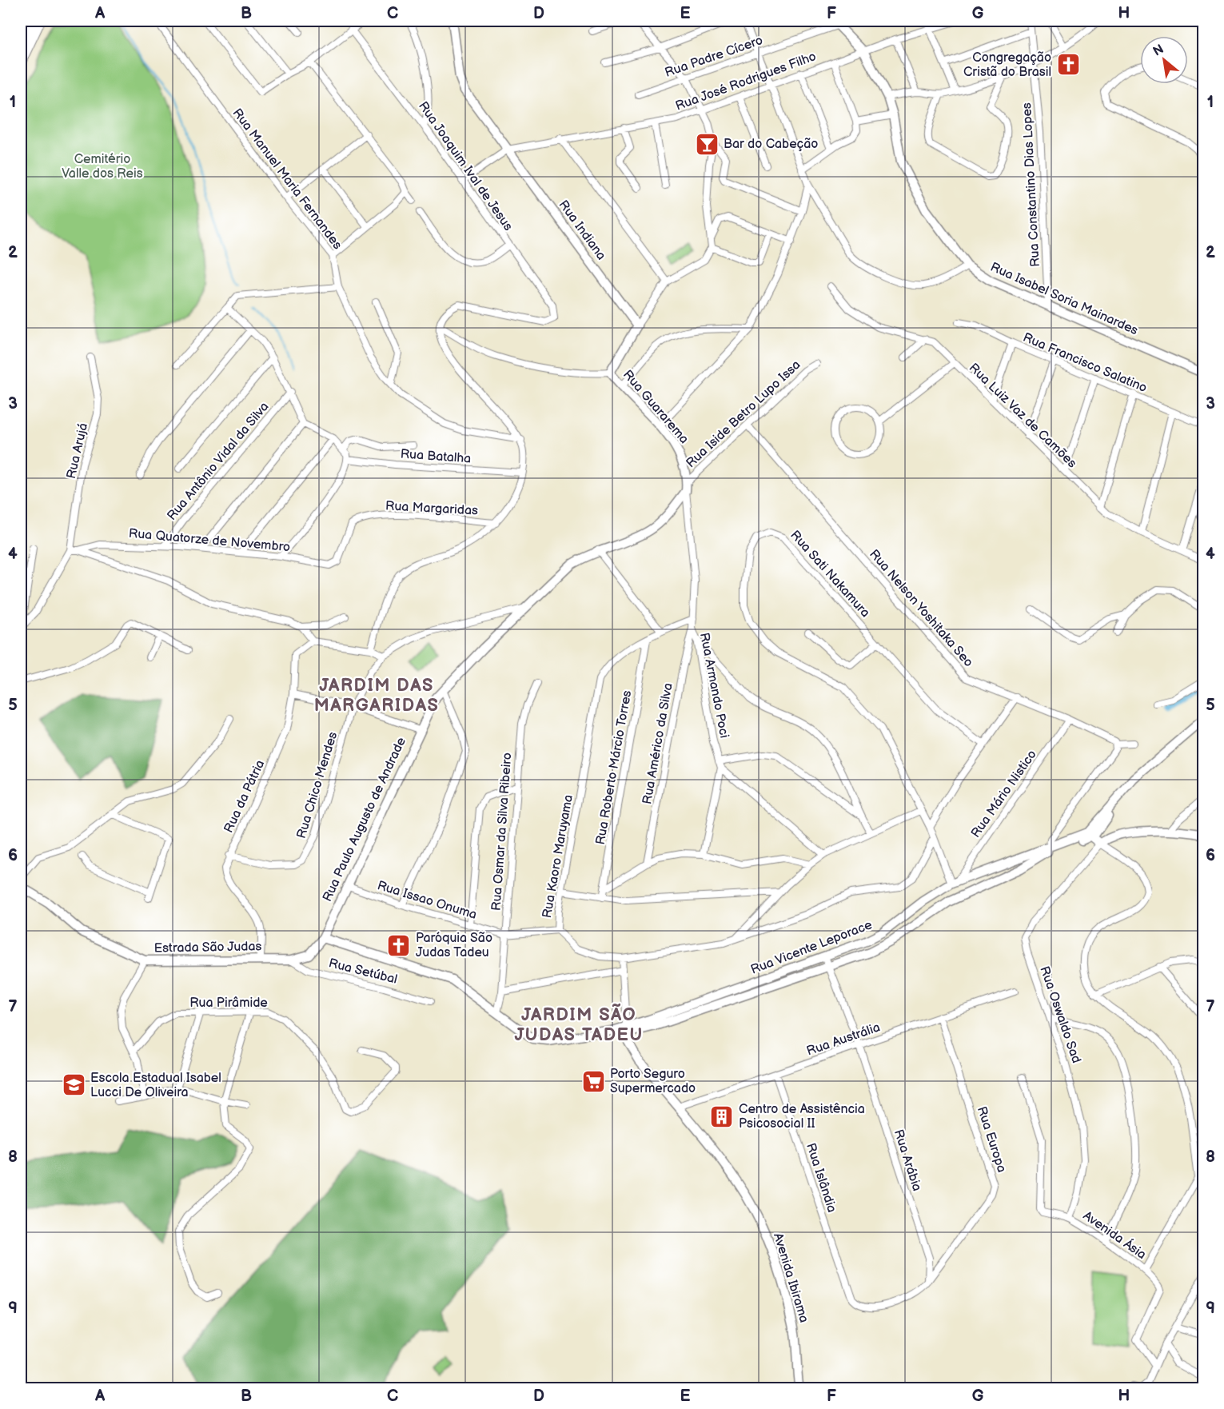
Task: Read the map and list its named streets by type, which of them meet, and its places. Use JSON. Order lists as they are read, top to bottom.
{
  "streets": {
    "main road": [
      "Rua Indiana",
      "Rua Isabel Soria Mainardes",
      "Rua Guararema",
      "Rua Paulo Augusto de Andrade",
      "Estrada São Judas",
      "Rua Vicente Leporace",
      "Avenida Ibirama"
    ],
    "street": [
      "Rua Padre Cícero",
      "Rua José Rodrigues Filho",
      "Rua Joaquim Ival de Jesus",
      "Rua Manuel Maria Fernandes",
      "Rua Constantino Dias Lopes",
      "Rua Francisco Salatino",
      "Rua Iside Betro Lupo Issa",
      "Rua Luiz Vaz de Camões",
      "Rua Arujá",
      "Rua Batalha",
      "Rua Antônio Vidal da Silva",
      "Rua Margaridas",
      "Rua Quatorze de Novembro",
      "Rua Sati Nakamura",
      "Rua Nelson Yoshitaka Seo",
      "Rua Armando Poci",
      "Rua Américo da Silva",
      "Rua Roberto Márcio Torres",
      "Rua Chico Mendes",
      "Rua Mário Nistico",
      "Rua da Pátria",
      "Rua Osmar da Silva Ribeiro",
      "Rua Kaoro Maruyama",
      "Rua Issao Onuma",
      "Rua Setúbal",
      "Rua Pirâmide",
      "Rua Oswaldo Sad",
      "Rua Austrália",
      "Rua Europa",
      "Rua Arábia",
      "Rua Islândia",
      "Avenida Ásia"
    ]
  },
  "crossings": [
    ["Rua Padre Cícero", "Rua Isabel Soria Mainardes"],
    ["Rua José Rodrigues Filho", "Rua Joaquim Ival de Jesus"],
    ["Rua José Rodrigues Filho", "Rua Indiana"],
    ["Rua José Rodrigues Filho", "Rua Isabel Soria Mainardes"],
    ["Rua Joaquim Ival de Jesus", "Rua Guararema"],
    ["Rua Constantino Dias Lopes", "Rua Isabel Soria Mainardes"],
    ["Rua Guararema", "Rua Iside Betro Lupo Issa"],
    ["Rua Guararema", "Rua Armando Poci"],
    ["Rua Iside Betro Lupo Issa", "Rua Nelson Yoshitaka Seo"],
    ["Rua Iside Betro Lupo Issa", "Rua Armando Poci"],
    ["Rua Antônio Vidal da Silva", "Rua Quatorze de Novembro"],
    ["Rua Margaridas", "Rua Quatorze de Novembro"],
    ["Rua Sati Nakamura", "Rua Mário Nistico"],
    ["Rua Sati Nakamura", "Rua Kaoro Maruyama"],
    ["Rua Sati Nakamura", "Rua Vicente Leporace"],
    ["Rua Nelson Yoshitaka Seo", "Rua Mário Nistico"],
    ["Rua Armando Poci", "Rua Américo da Silva"],
    ["Rua Armando Poci", "Rua Kaoro Maruyama"],
    ["Rua Roberto Márcio Torres", "Rua Kaoro Maruyama"],
    ["Rua Chico Mendes", "Rua da Pátria"],
    ["Rua Chico Mendes", "Rua Paulo Augusto de Andrade"],
    ["Rua Mário Nistico", "Rua Vicente Leporace"],
    ["Rua da Pátria", "Estrada São Judas"],
    ["Rua Paulo Augusto de Andrade", "Rua Issao Onuma"],
    ["Rua Paulo Augusto de Andrade", "Estrada São Judas"],
    ["Rua Paulo Augusto de Andrade", "Rua Vicente Leporace"],
    ["Rua Osmar da Silva Ribeiro", "Rua Issao Onuma"],
    ["Rua Osmar da Silva Ribeiro", "Rua Vicente Leporace"],
    ["Rua Kaoro Maruyama", "Rua Issao Onuma"],
    ["Estrada São Judas", "Rua Vicente Leporace"],
    ["Estrada São Judas", "Rua Setúbal"],
    ["Rua Vicente Leporace", "Rua Arábia"],
    ["Rua Vicente Leporace", "Avenida Ibirama"],
    ["Rua Oswaldo Sad", "Avenida Ásia"],
    ["Rua Austrália", "Rua Europa"],
    ["Rua Austrália", "Rua Arábia"],
    ["Rua Austrália", "Rua Islândia"],
    ["Rua Austrália", "Avenida Ibirama"],
    ["Rua Europa", "Rua Arábia"],
    ["Rua Europa", "Rua Islândia"],
    ["Rua Arábia", "Rua Islândia"]
  ],
  "districts": ["JARDIM DAS MARGARIDAS", "JARDIM SÃO JUDAS TADEU"],
  "parks": ["Cemitério Valle dos Reis"],
  "places": {
    "church": ["Congregação Cristã do Brasil", "Paróquia São Judas Tadeu"],
    "bar": ["Bar do Cabeção"],
    "supermarket": ["Porto Seguro Supermercado"],
    "school or university": ["Escola Estadual Isabel Lucci De Oliveira"],
    "building": ["Centro de Assistência Psicosocial II"]
  },
  "north": "top left",
  "grid": {
    "columns": [
      "A",
      "B",
      "C",
      "D",
      "E",
      "F",
      "G",
      "H"
    ],
    "rows": [
      "1",
      "2",
      "3",
      "4",
      "5",
      "6",
      "7",
      "8",
      "9"
    ]
  }
}
